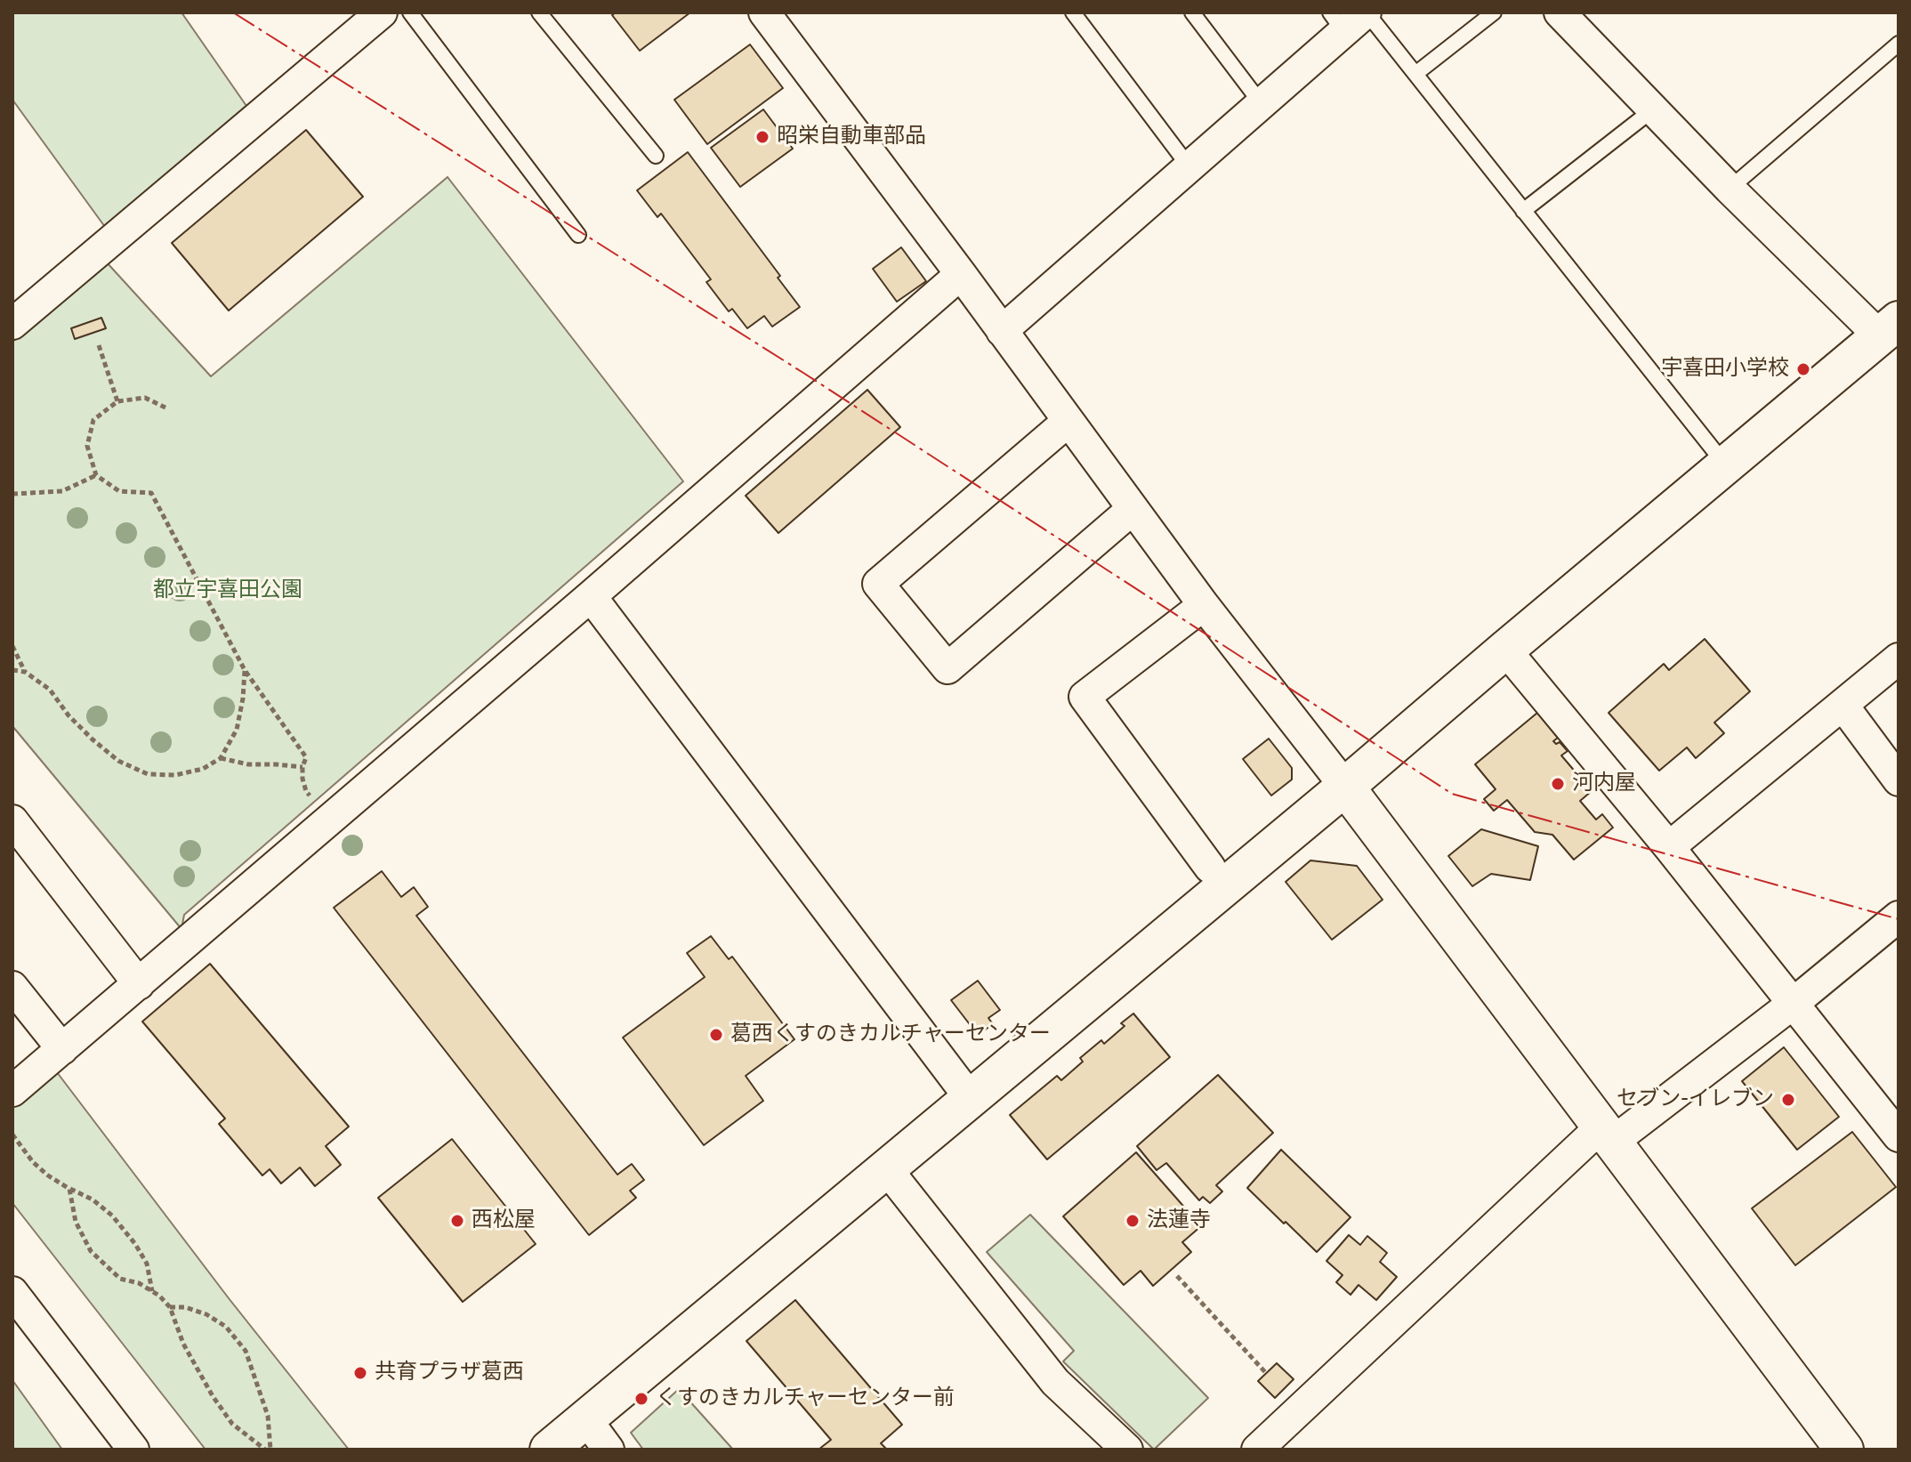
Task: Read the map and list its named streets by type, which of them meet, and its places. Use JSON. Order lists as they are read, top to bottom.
{
  "parks": ["都立宇喜田公園"],
  "places": [
    "昭栄自動車部品",
    "宇喜田小学校",
    "河内屋",
    "葛西くすのきカルチャーセンター",
    "セブン-イレブン",
    "西松屋",
    "法蓮寺",
    "共育プラザ葛西",
    "くすのきカルチャーセンター前"
  ]
}
